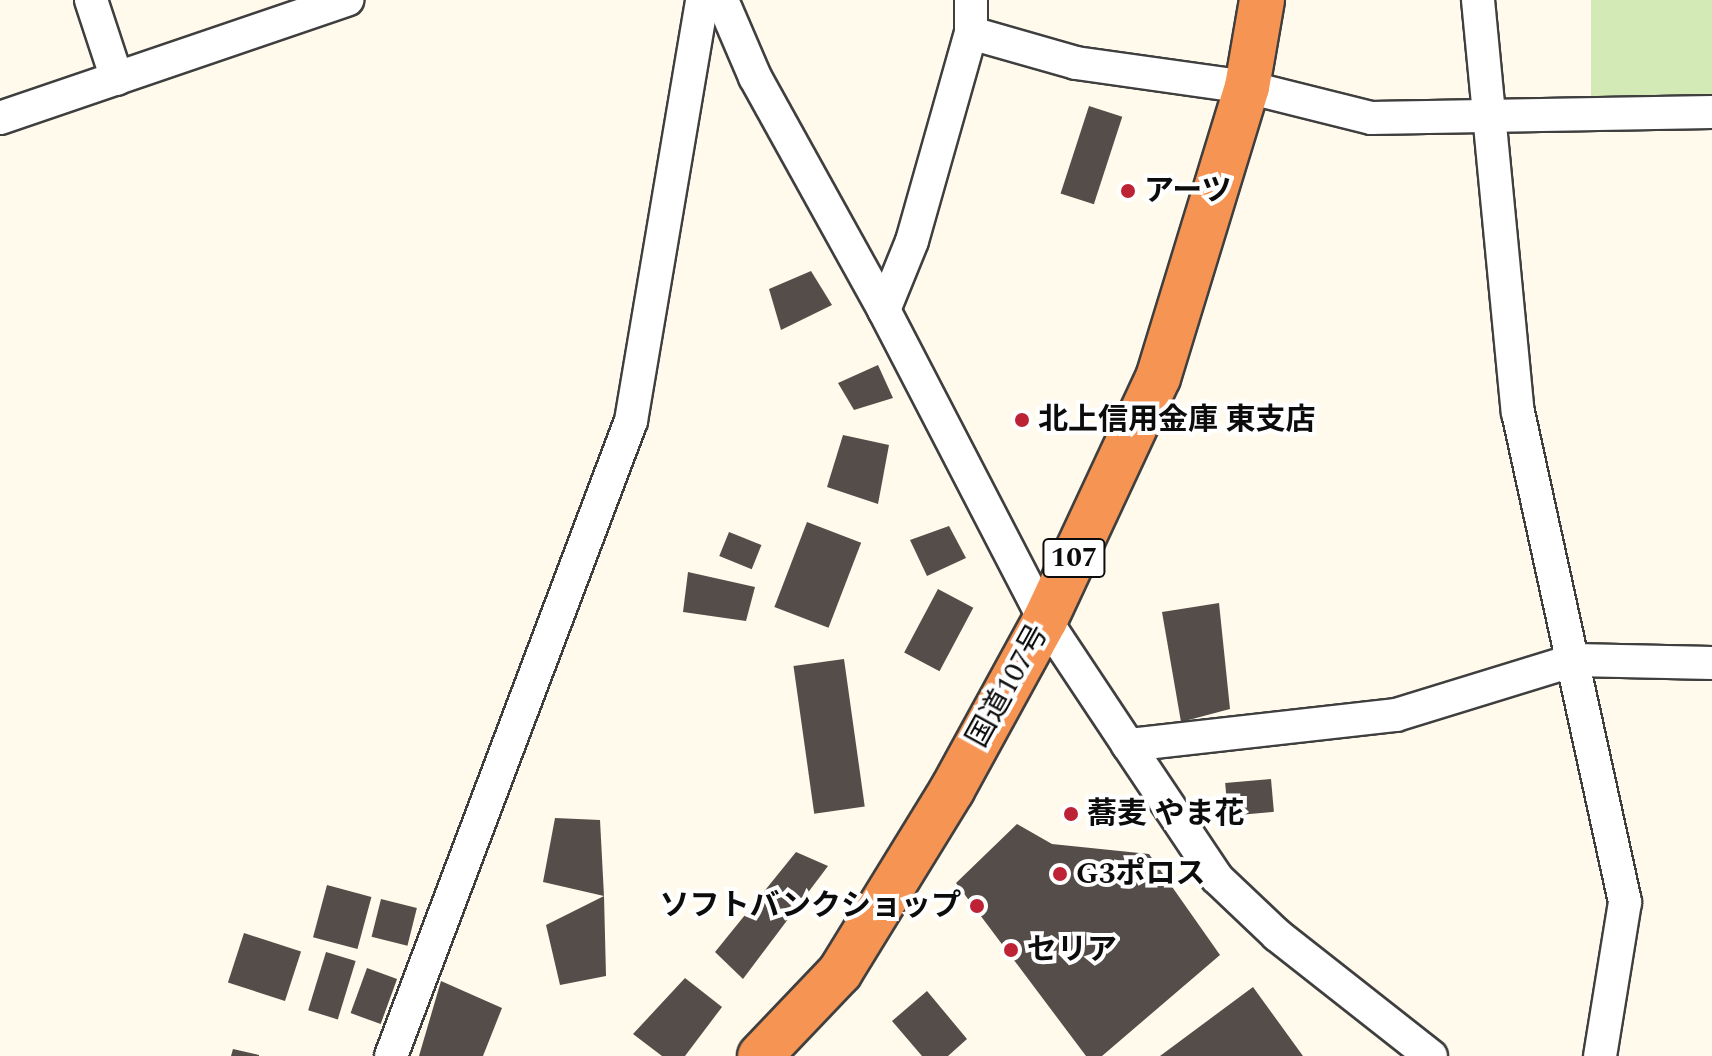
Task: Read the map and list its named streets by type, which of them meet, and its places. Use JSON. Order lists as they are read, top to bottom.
{
  "streets": {
    "highway": ["107", "国道107号"]
  },
  "places": [
    "アーツ",
    "北上信用金庫 東支店",
    "蕎麦 やま花",
    "G3ポロス",
    "ソフトバンクショップ",
    "セリア"
  ]
}
